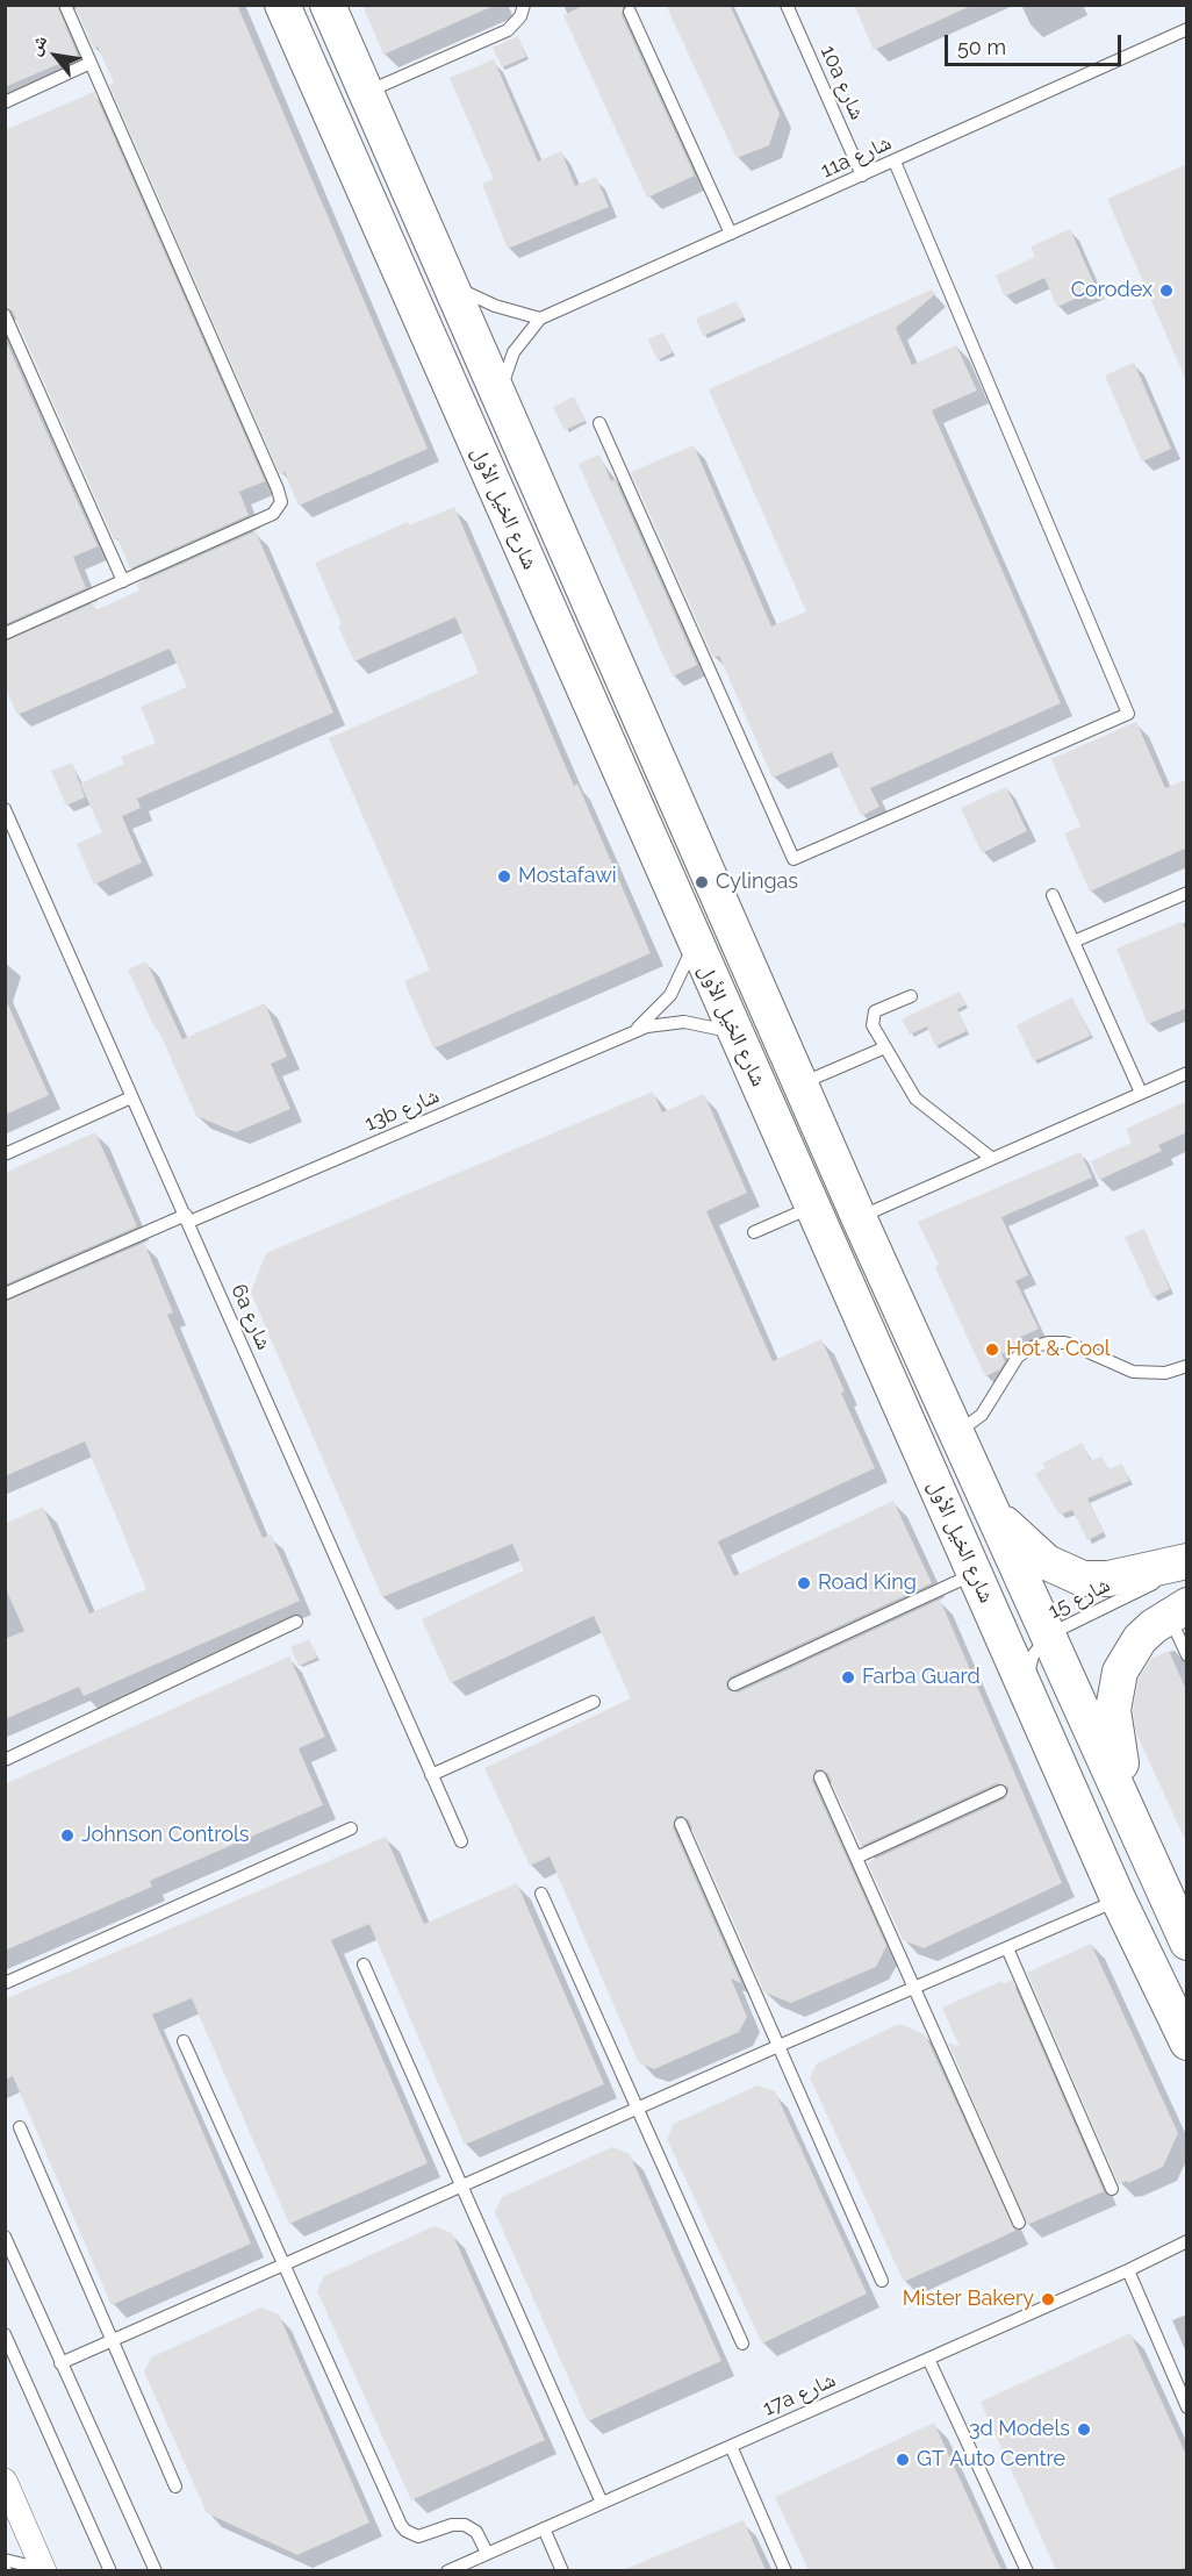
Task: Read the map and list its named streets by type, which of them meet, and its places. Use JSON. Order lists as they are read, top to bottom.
{
  "streets": {
    "main road": ["شارع الخيل الأول"],
    "lane": [
      "10a شارع",
      "11a شارع",
      "13b شارع",
      "6a شارع",
      "شارع 15",
      "17a شارع"
    ]
  },
  "crossings": [
    ["10a شارع", "11a شارع"],
    ["11a شارع", "شارع الخيل الأول"],
    ["شارع الخيل الأول", "13b شارع"],
    ["شارع الخيل الأول", "شارع 15"],
    ["13b شارع", "6a شارع"]
  ],
  "places": [
    "Corodex",
    "Mostafawi",
    "Cylingas",
    "Hot & Cool",
    "Road King",
    "Farba Guard",
    "Johnson Controls",
    "Mister Bakery",
    "3d Models",
    "GT Auto Centre"
  ],
  "scale_bar": "50 m",
  "north": "top left"
}
